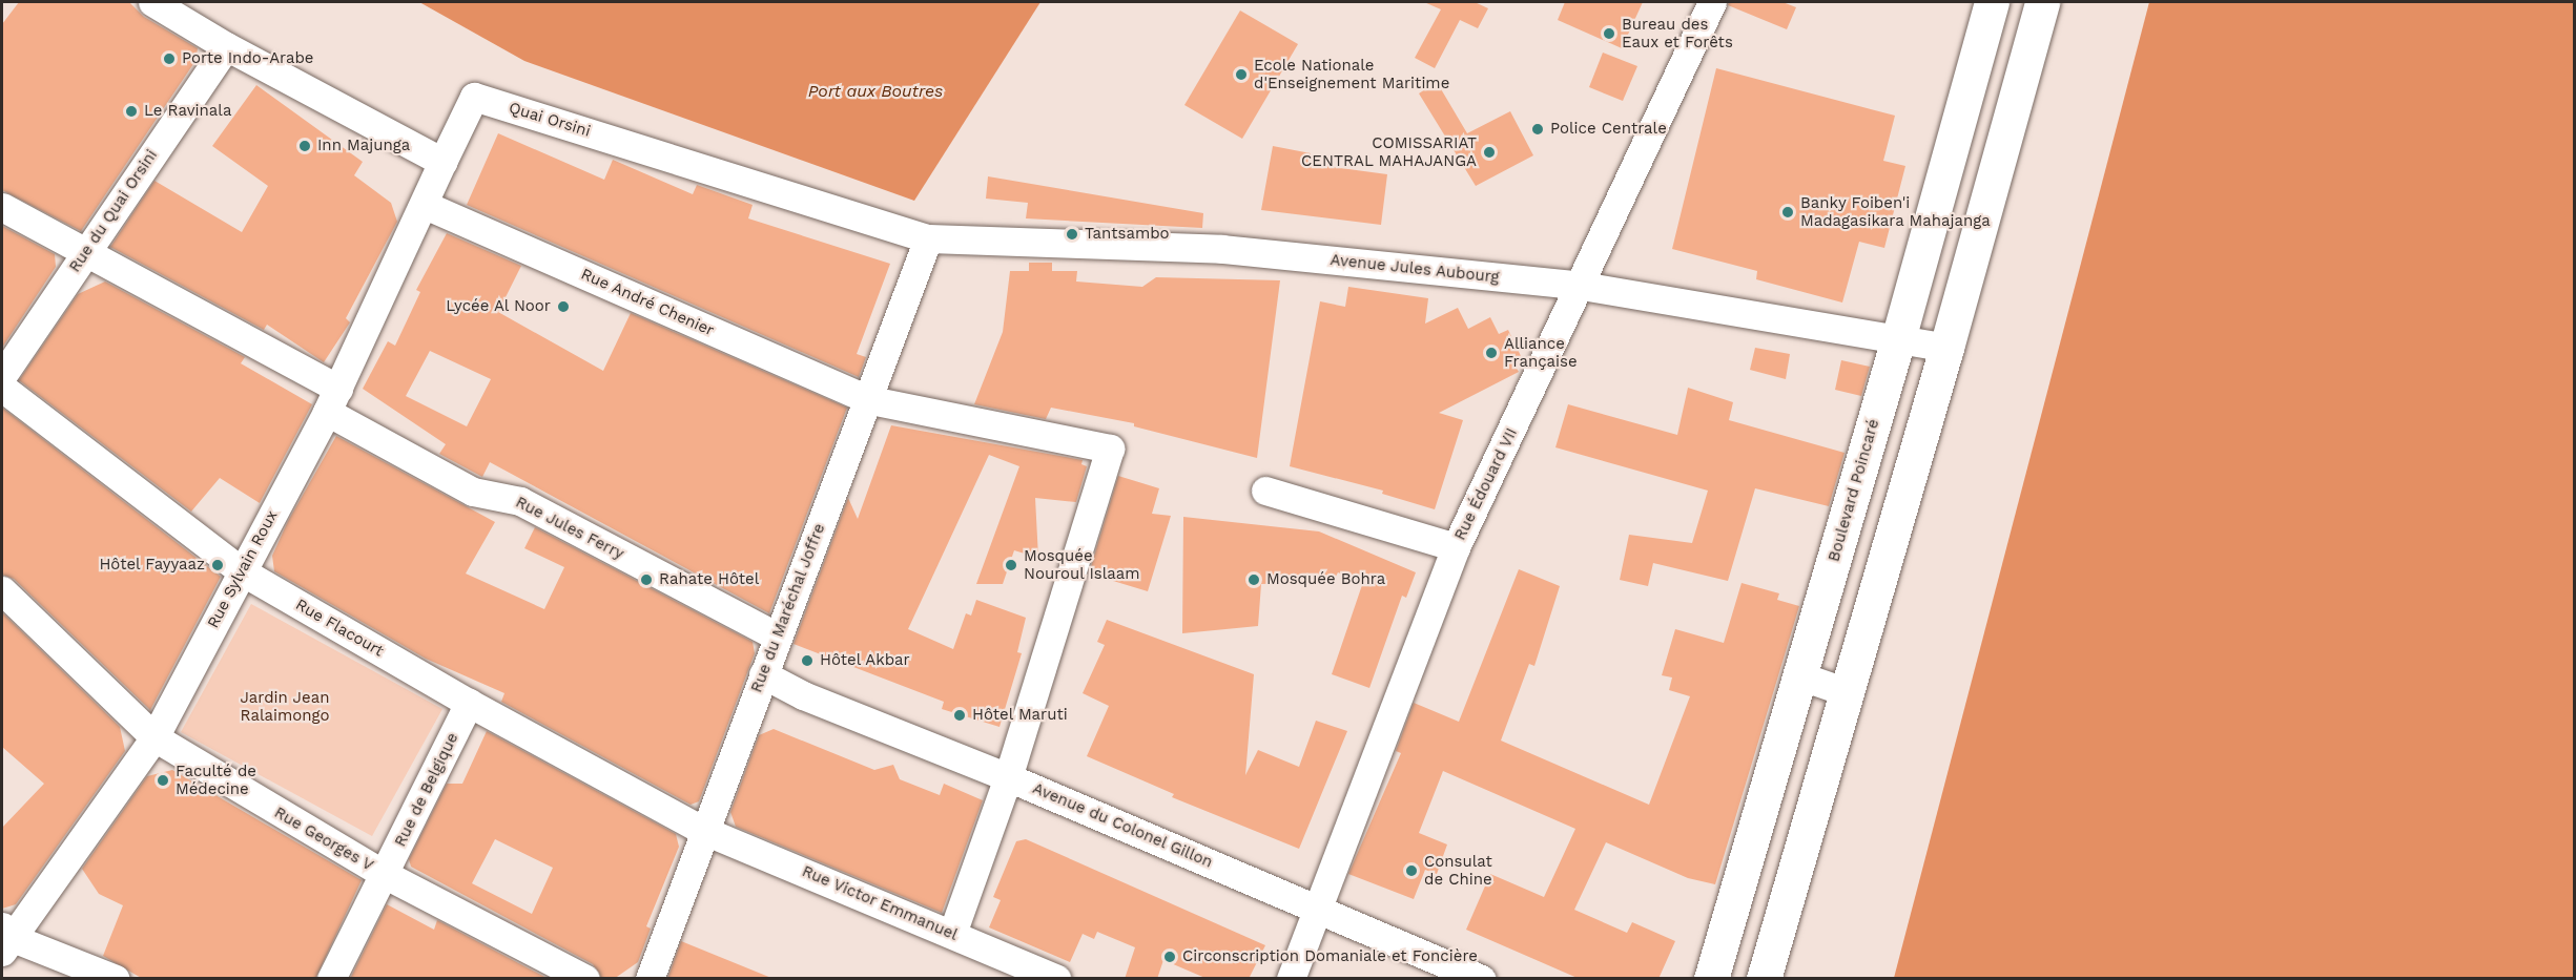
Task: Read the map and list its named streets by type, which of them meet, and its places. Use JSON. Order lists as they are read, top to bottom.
{
  "streets": {
    "street": [
      "Quai Orsini",
      "Rue du Quai Orsini",
      "Avenue Jules Aubourg",
      "Rue André Chenier",
      "Rue Édouard VII",
      "Boulevard Poincaré",
      "Rue Jules Ferry",
      "Rue Sylvain Roux",
      "Rue du Maréchal Joffre",
      "Rue Flacourt",
      "Rue de Belgique",
      "Avenue du Colonel Gillon",
      "Rue Georges V",
      "Rue Victor Emmanuel"
    ]
  },
  "crossings": [
    ["Quai Orsini", "Avenue Jules Aubourg"],
    ["Quai Orsini", "Rue Sylvain Roux"],
    ["Quai Orsini", "Rue du Maréchal Joffre"],
    ["Rue du Quai Orsini", "Rue Jules Ferry"],
    ["Avenue Jules Aubourg", "Rue Édouard VII"],
    ["Avenue Jules Aubourg", "Boulevard Poincaré"],
    ["Avenue Jules Aubourg", "Rue du Maréchal Joffre"],
    ["Rue André Chenier", "Rue Sylvain Roux"],
    ["Rue André Chenier", "Rue du Maréchal Joffre"],
    ["Rue André Chenier", "Avenue du Colonel Gillon"],
    ["Rue Édouard VII", "Avenue du Colonel Gillon"],
    ["Rue Jules Ferry", "Rue Sylvain Roux"],
    ["Rue Jules Ferry", "Rue du Maréchal Joffre"],
    ["Rue Sylvain Roux", "Rue Flacourt"],
    ["Rue Sylvain Roux", "Rue Georges V"],
    ["Rue du Maréchal Joffre", "Rue Flacourt"],
    ["Rue du Maréchal Joffre", "Avenue du Colonel Gillon"],
    ["Rue du Maréchal Joffre", "Rue Victor Emmanuel"],
    ["Rue Flacourt", "Rue de Belgique"],
    ["Rue Flacourt", "Rue Victor Emmanuel"],
    ["Rue de Belgique", "Rue Georges V"]
  ],
  "water": ["Port aux Boutres"],
  "parks": ["Jardin Jean Ralaimongo"],
  "places": [
    "Bureau des Eaux et Forêts",
    "Porte Indo-Arabe",
    "Ecole Nationale d'Enseignement Maritime",
    "Le Ravinala",
    "Police Centrale",
    "Inn Majunga",
    "COMISSARIAT CENTRAL MAHAJANGA",
    "Banky Foiben'i Madagasikara Mahajanga",
    "Tantsambo",
    "Lycée Al Noor",
    "Alliance Française",
    "Hôtel Fayyaaz",
    "Mosquée Nouroul Islaam",
    "Rahate Hôtel",
    "Mosquée Bohra",
    "Hôtel Akbar",
    "Hôtel Maruti",
    "Faculté de Médecine",
    "Consulat de Chine",
    "Circonscription Domaniale et Foncière"
  ]
}
